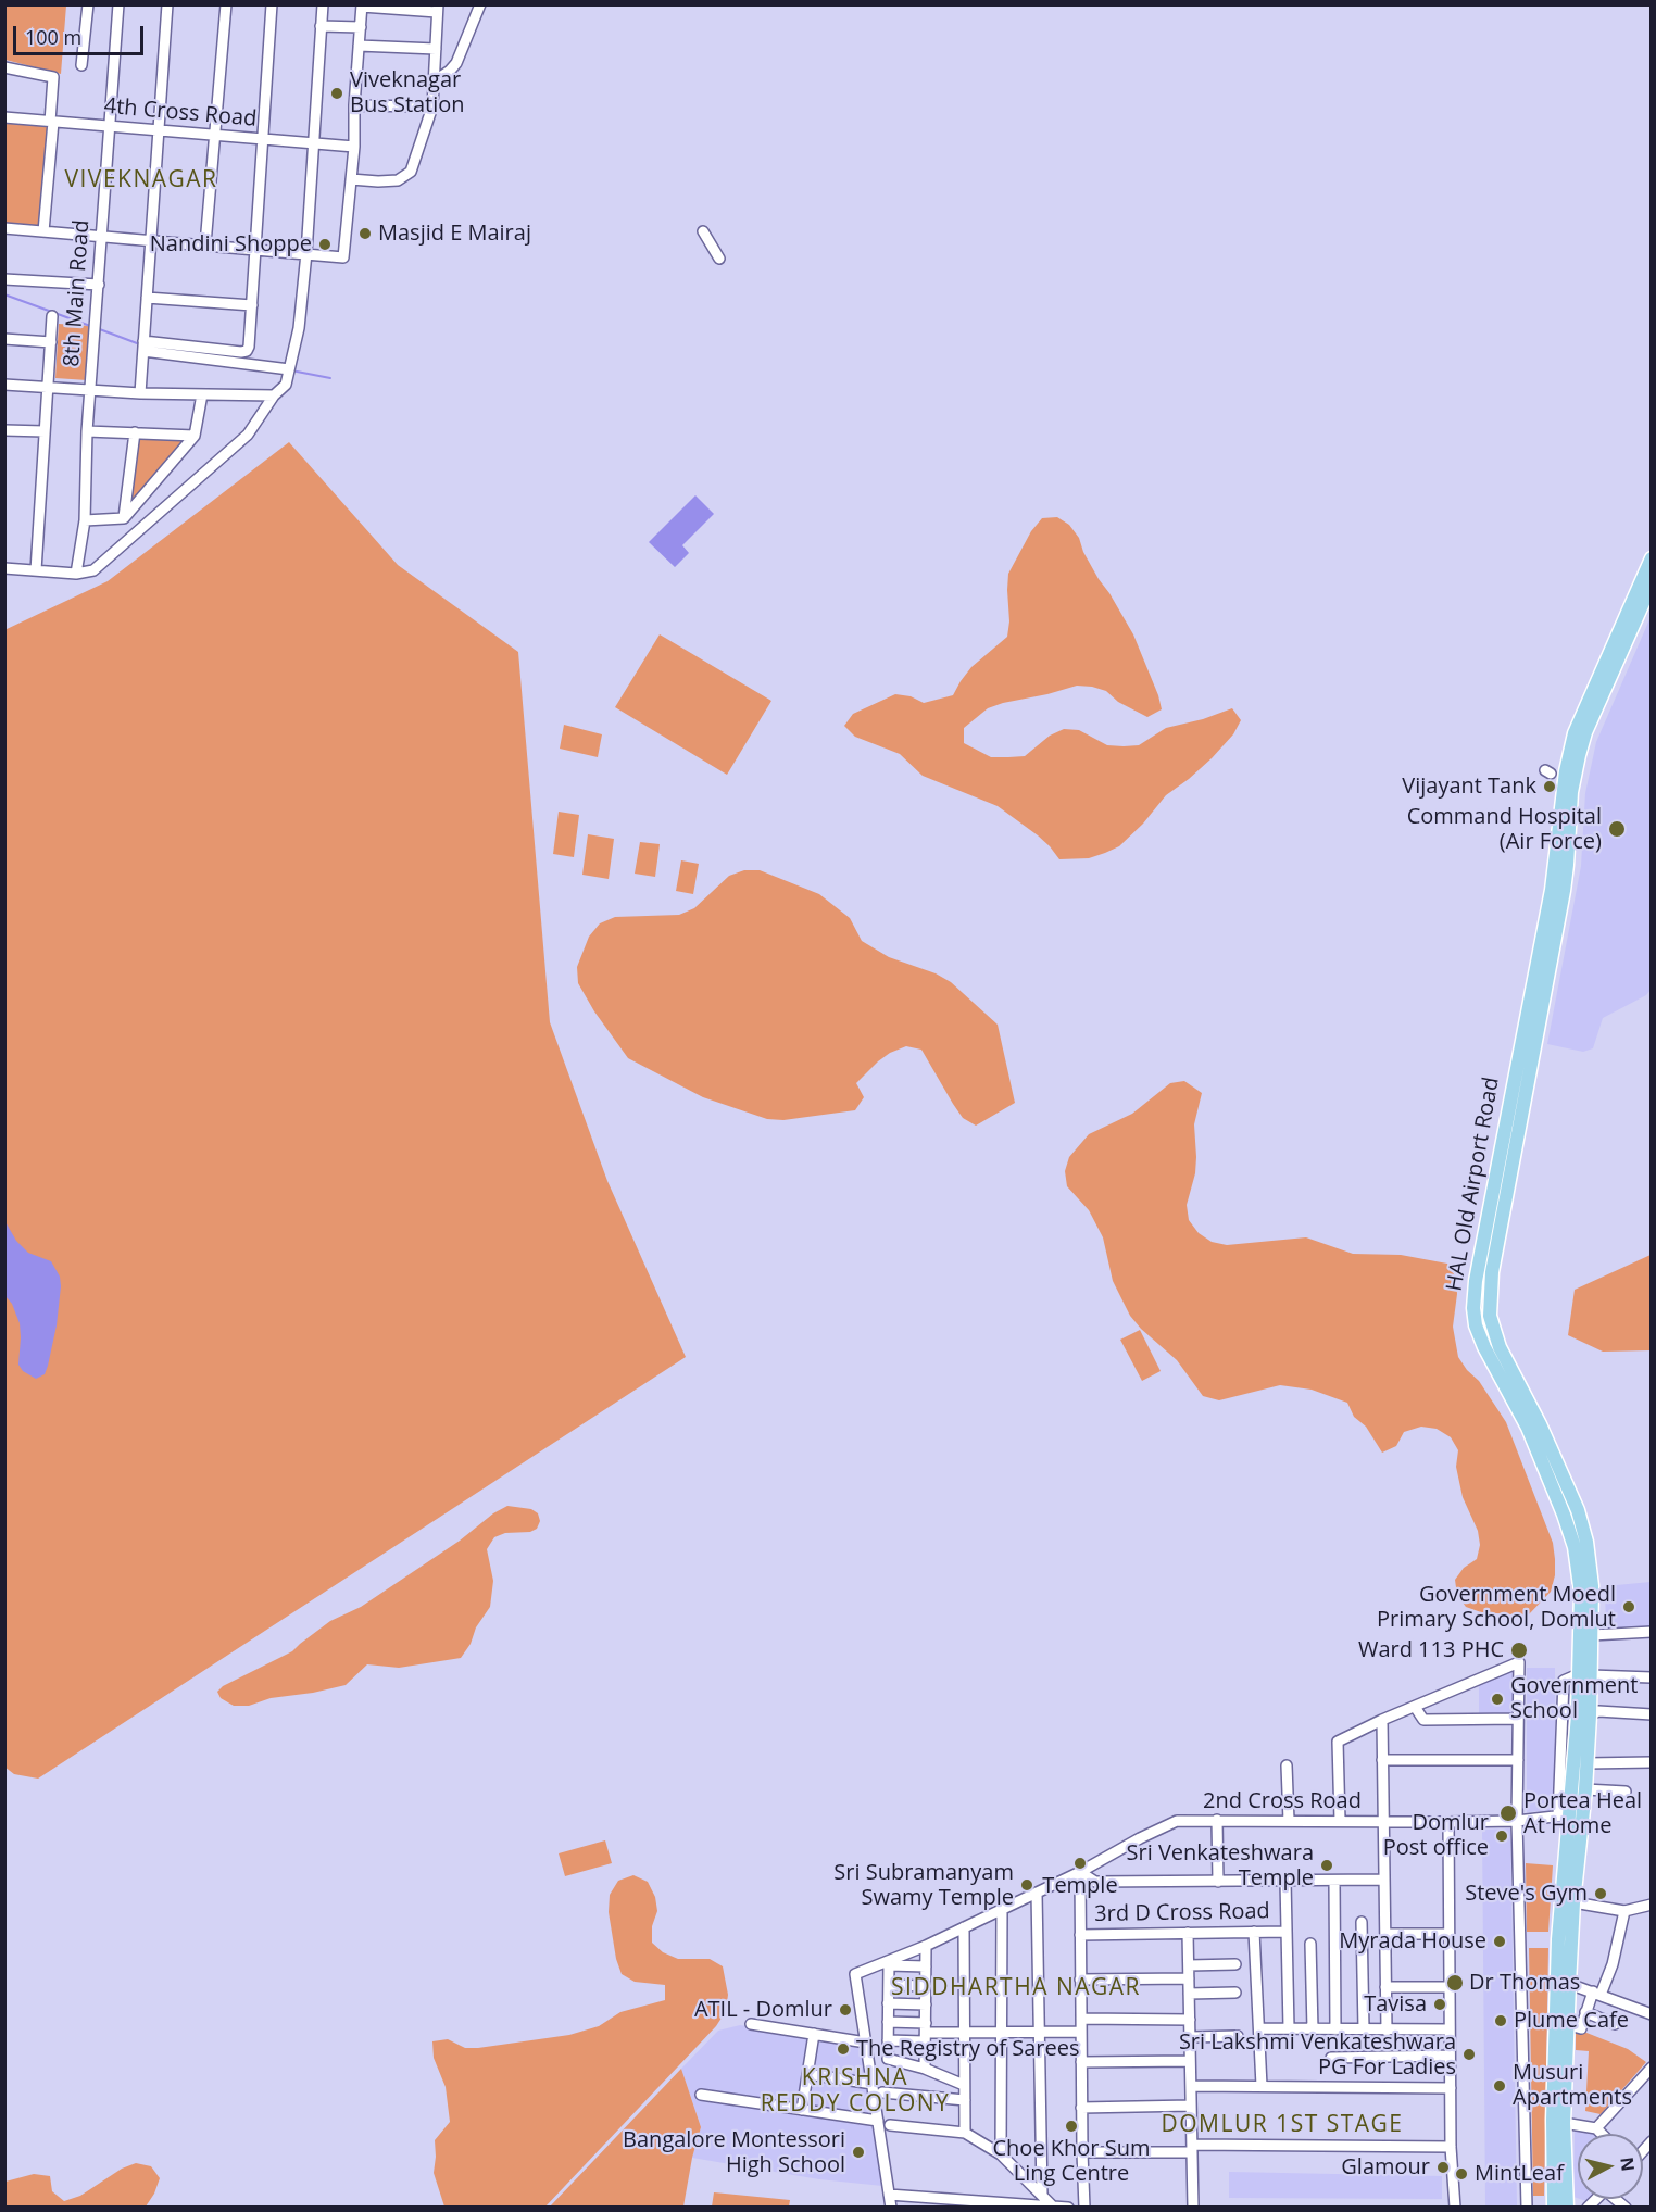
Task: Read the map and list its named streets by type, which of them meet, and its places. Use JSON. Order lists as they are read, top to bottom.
{
  "streets": {
    "main road": ["HAL Old Airport Road"],
    "street": [
      "4th Cross Road",
      "8th Main Road",
      "2nd Cross Road",
      "3rd D Cross Road"
    ]
  },
  "crossings": [
    ["4th Cross Road", "8th Main Road"],
    ["HAL Old Airport Road", "2nd Cross Road"]
  ],
  "districts": [
    "VIVEKNAGAR",
    "SIDDHARTHA NAGAR",
    "KRISHNA REDDY COLONY",
    "DOMLUR 1ST STAGE"
  ],
  "places": [
    "Viveknagar Bus Station",
    "Masjid E Mairaj",
    "Nandini Shoppe",
    "Vijayant Tank",
    "Command Hospital (Air Force)",
    "Government Moedl Primary School, Domlut",
    "Ward 113 PHC",
    "Government School",
    "Portea Heal At Home",
    "Domlur Post office",
    "Temple",
    "Sri Venkateshwara Temple",
    "Sri Subramanyam Swamy Temple",
    "Steve's Gym",
    "Myrada House",
    "Dr Thomas",
    "Tavisa",
    "ATIL - Domlur",
    "Plume Cafe",
    "The Registry of Sarees",
    "Sri Lakshmi Venkateshwara PG For Ladies",
    "Musuri Apartments",
    "Choe Khor Sum Ling Centre",
    "Bangalore Montessori High School",
    "Glamour",
    "MintLeaf"
  ],
  "scale_bar": "100 m",
  "north": "right"
}
